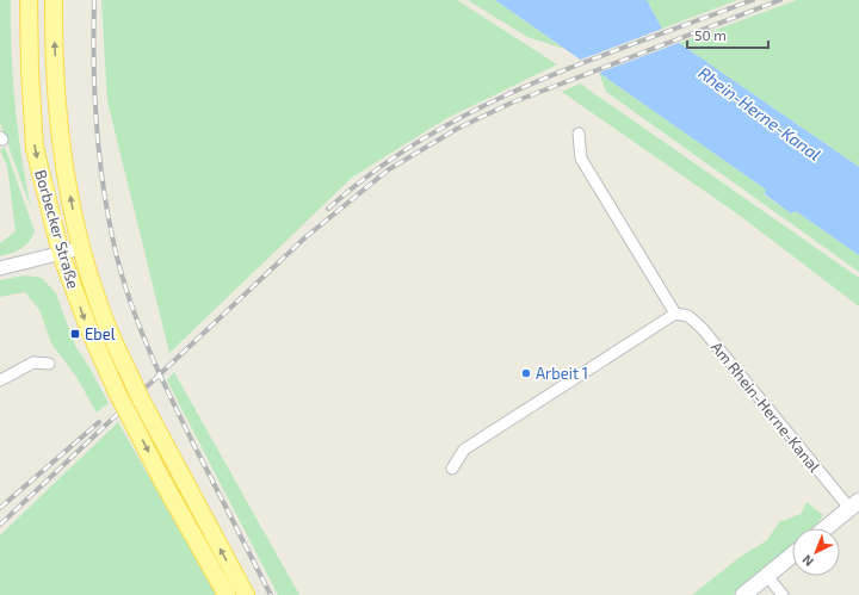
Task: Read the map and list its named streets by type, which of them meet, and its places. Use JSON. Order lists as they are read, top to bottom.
{
  "streets": {
    "main road": ["Borbecker Straße"],
    "street": ["Am Rhein-Herne-Kanal"]
  },
  "water": ["Rhein-Herne-Kanal"],
  "places": {
    "transit": ["Ebel"],
    "other": ["Arbeit 1"]
  },
  "scale_bar": "50 m",
  "north": "bottom left"
}
